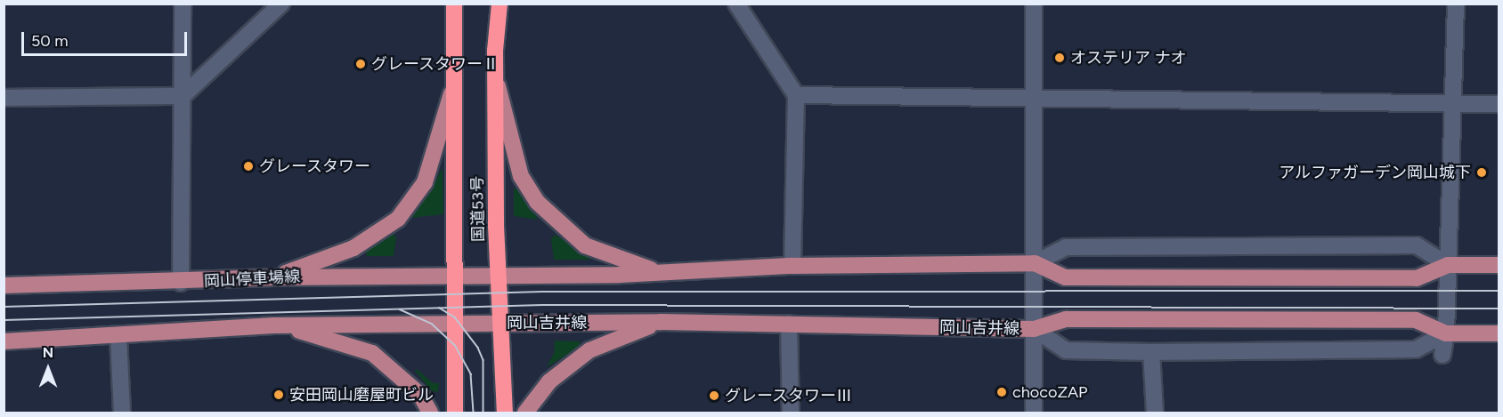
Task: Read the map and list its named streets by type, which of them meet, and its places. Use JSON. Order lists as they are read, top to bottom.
{
  "streets": {
    "highway": ["国道53号"],
    "main road": ["岡山停車場線", "岡山吉井線"]
  },
  "crossings": [
    ["国道53号", "岡山停車場線"],
    ["国道53号", "岡山吉井線"]
  ],
  "places": [
    "オステリア ナオ",
    "グレースタワーⅡ",
    "グレースタワー",
    "アルファガーデン岡山城下",
    "chocoZAP",
    "安田岡山磨屋町ビル",
    "グレースタワーⅢ"
  ],
  "scale_bar": "50 m",
  "north": "top"
}
